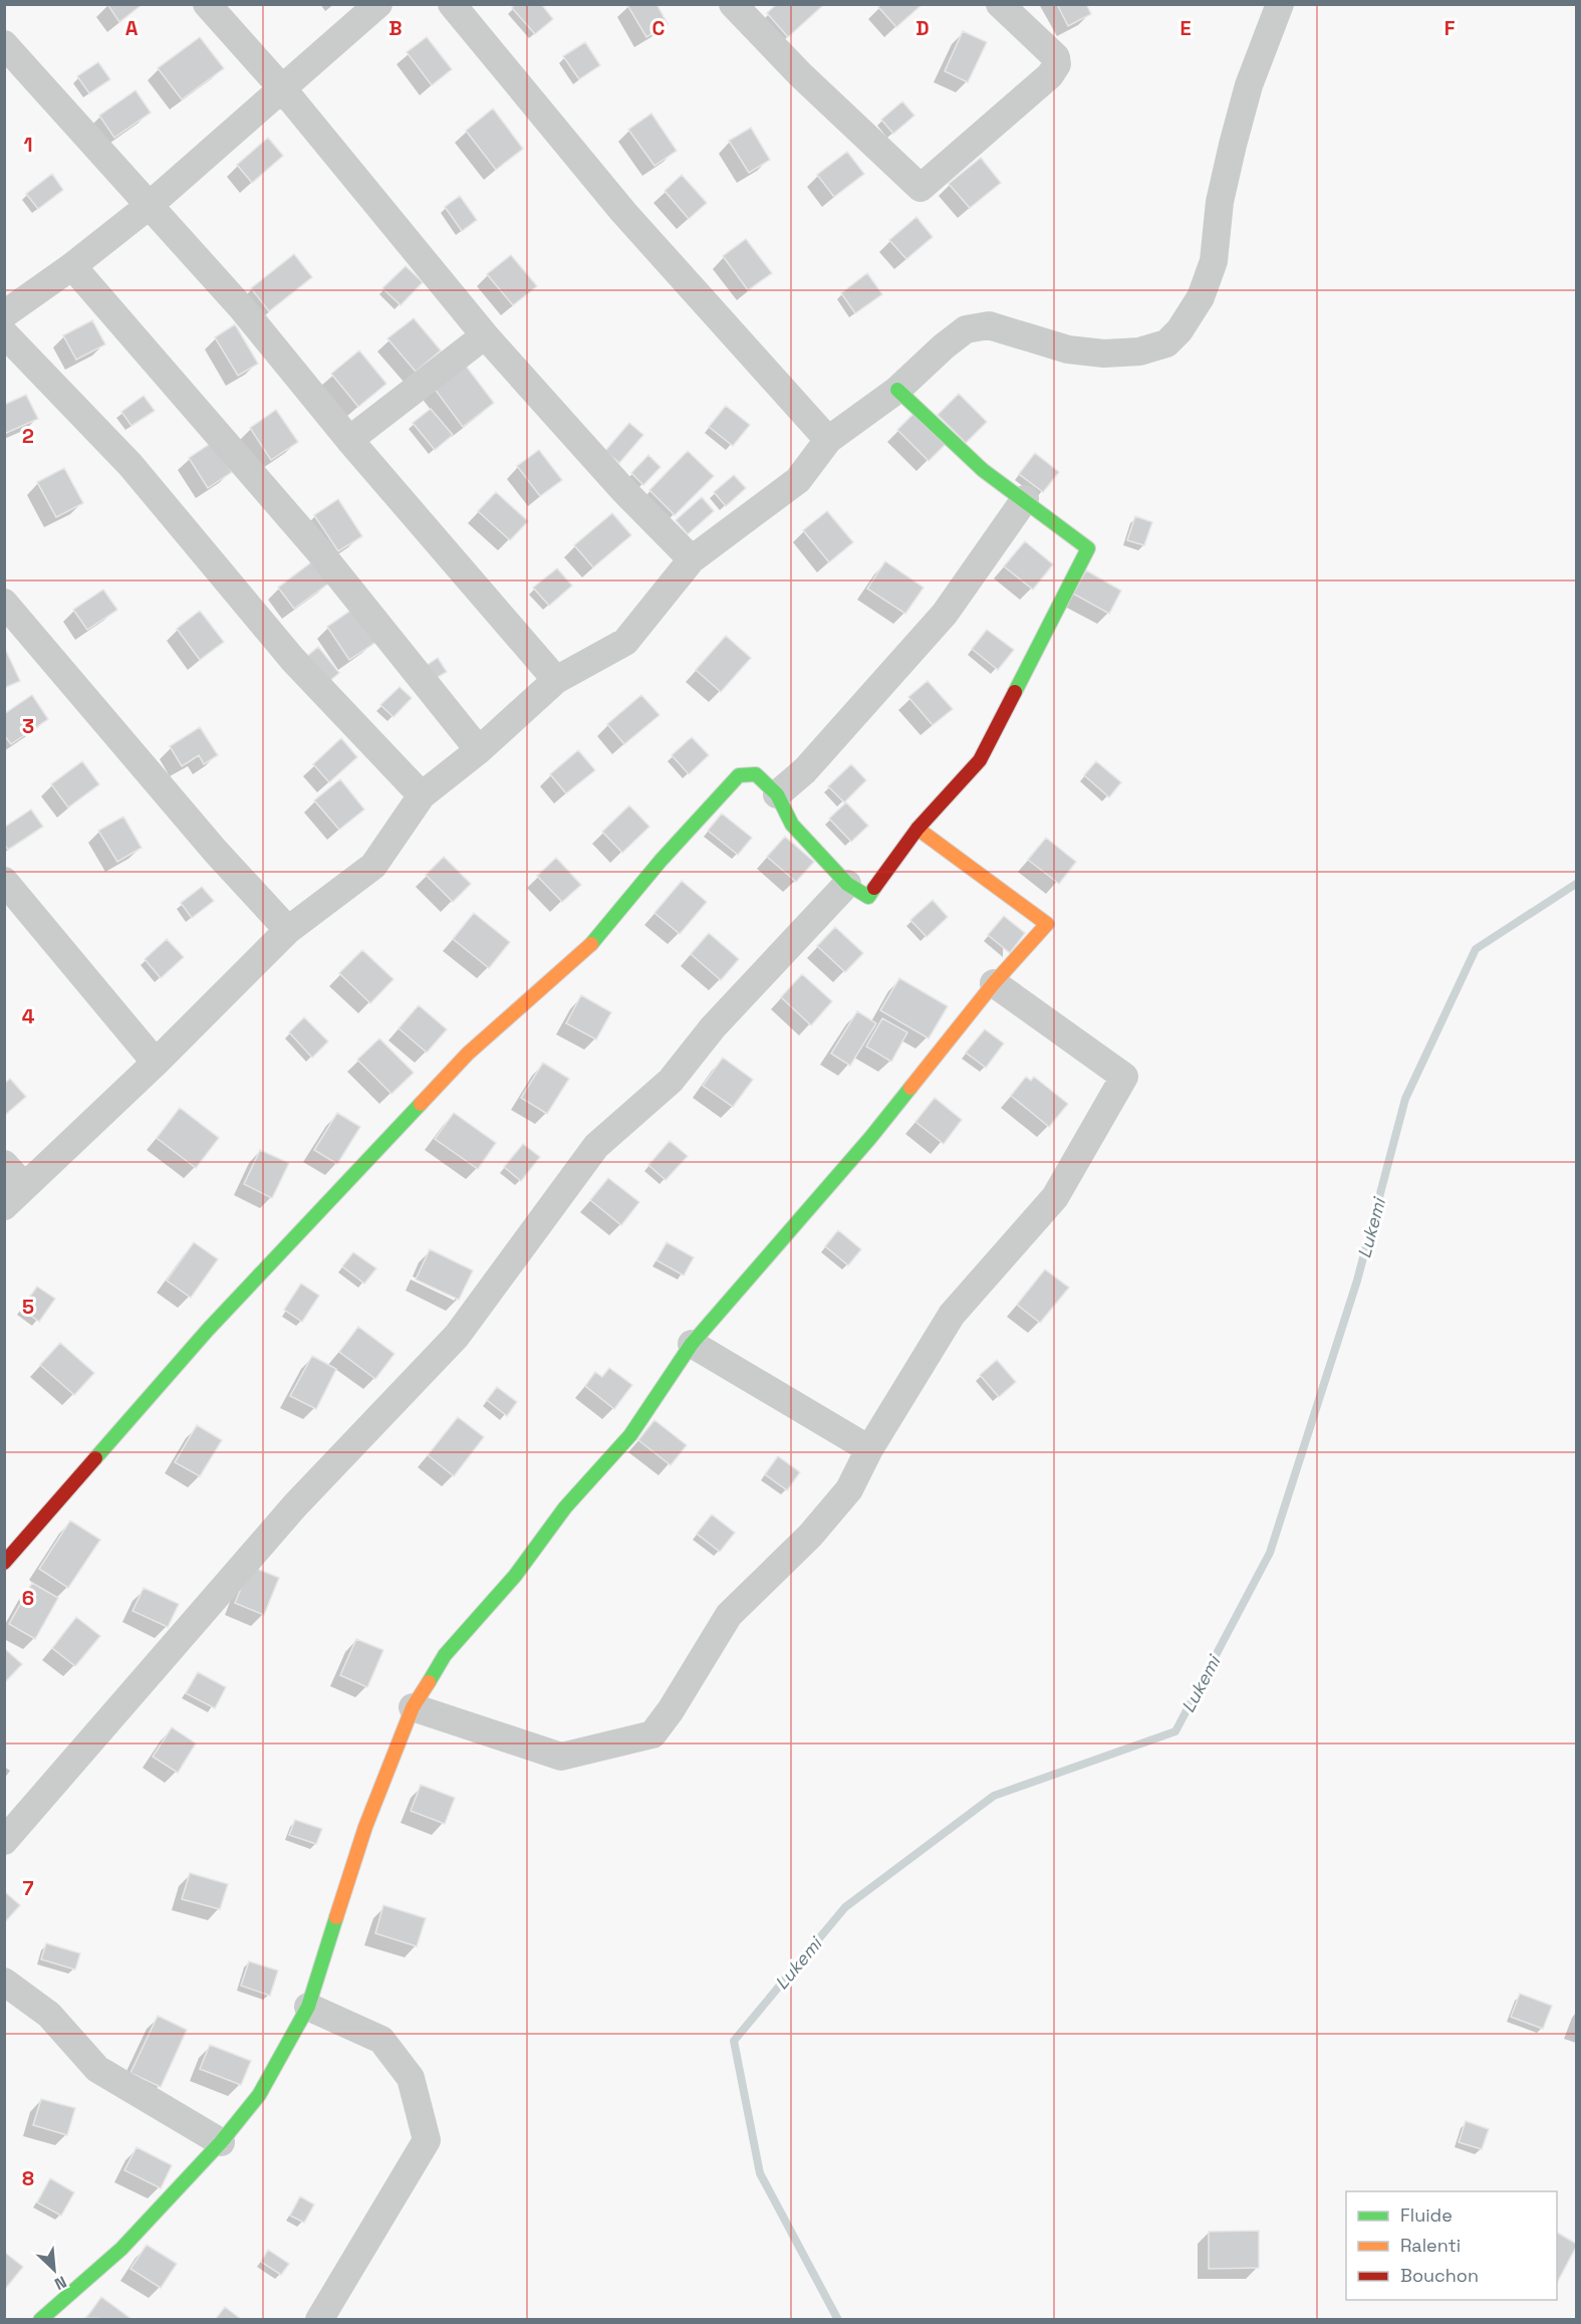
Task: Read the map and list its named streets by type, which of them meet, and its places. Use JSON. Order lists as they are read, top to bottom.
{
  "water": ["Lukemi"],
  "legend": ["Fluide", "Ralenti", "Bouchon"],
  "north": "bottom right",
  "grid": {
    "columns": [
      "A",
      "B",
      "C",
      "D",
      "E",
      "F"
    ],
    "rows": [
      "1",
      "2",
      "3",
      "4",
      "5",
      "6",
      "7",
      "8"
    ]
  }
}
